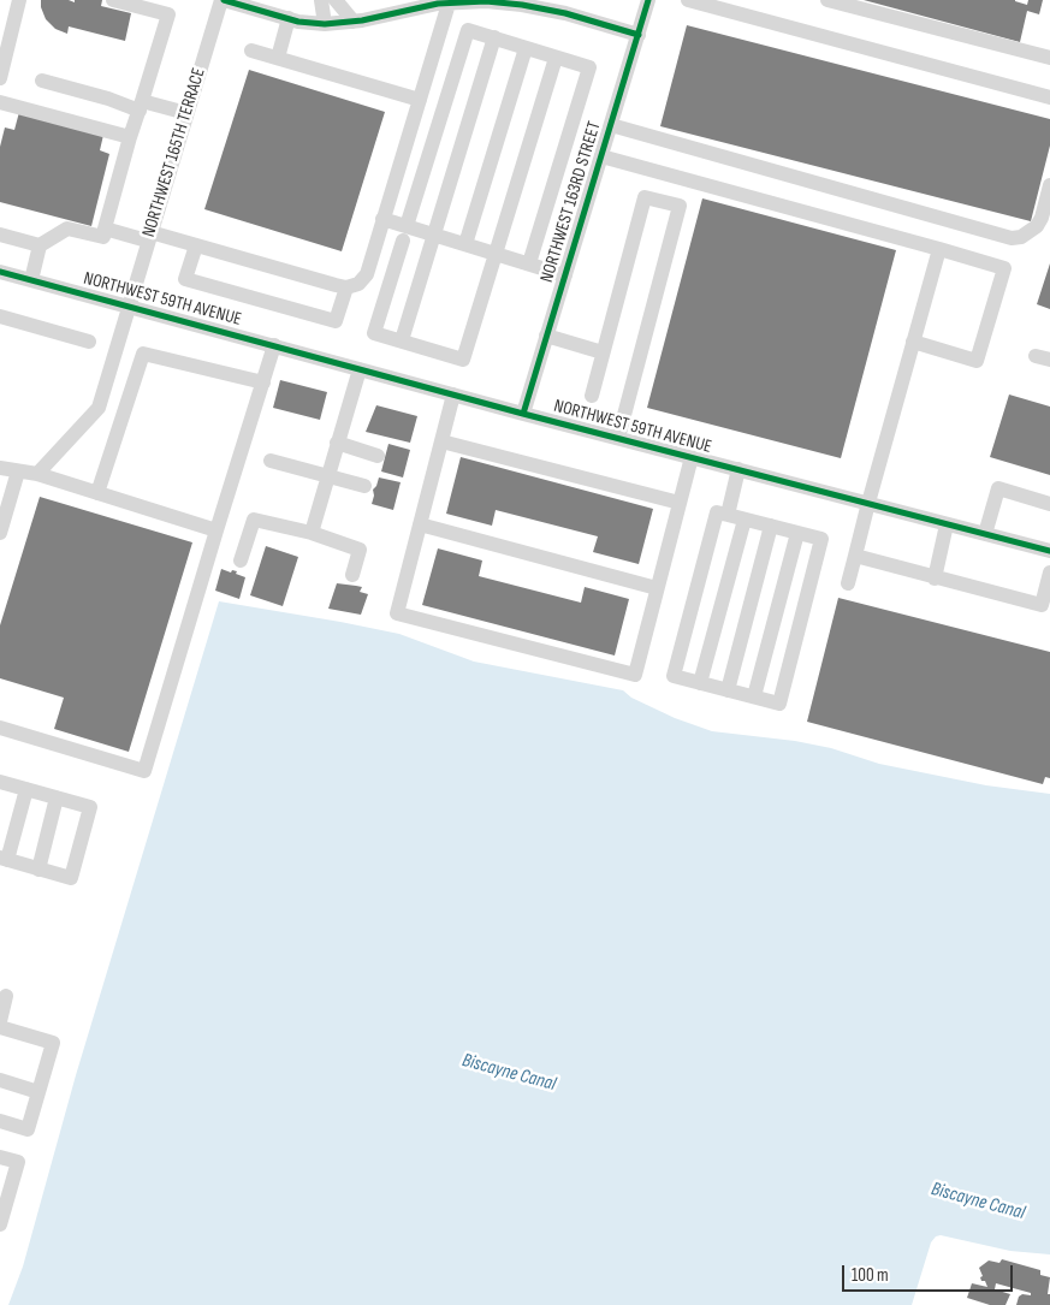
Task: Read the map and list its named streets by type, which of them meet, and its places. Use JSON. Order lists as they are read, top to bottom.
{
  "streets": {
    "street": ["NORTHWEST 165TH TERRACE", "NORTHWEST 163RD STREET", "NORTHWEST 59TH AVENUE"]
  },
  "crossings": [
    ["NORTHWEST 165TH TERRACE", "NORTHWEST 59TH AVENUE"],
    ["NORTHWEST 163RD STREET", "NORTHWEST 59TH AVENUE"]
  ],
  "water": ["Biscayne Canal"],
  "scale_bar": "100 m"
}
